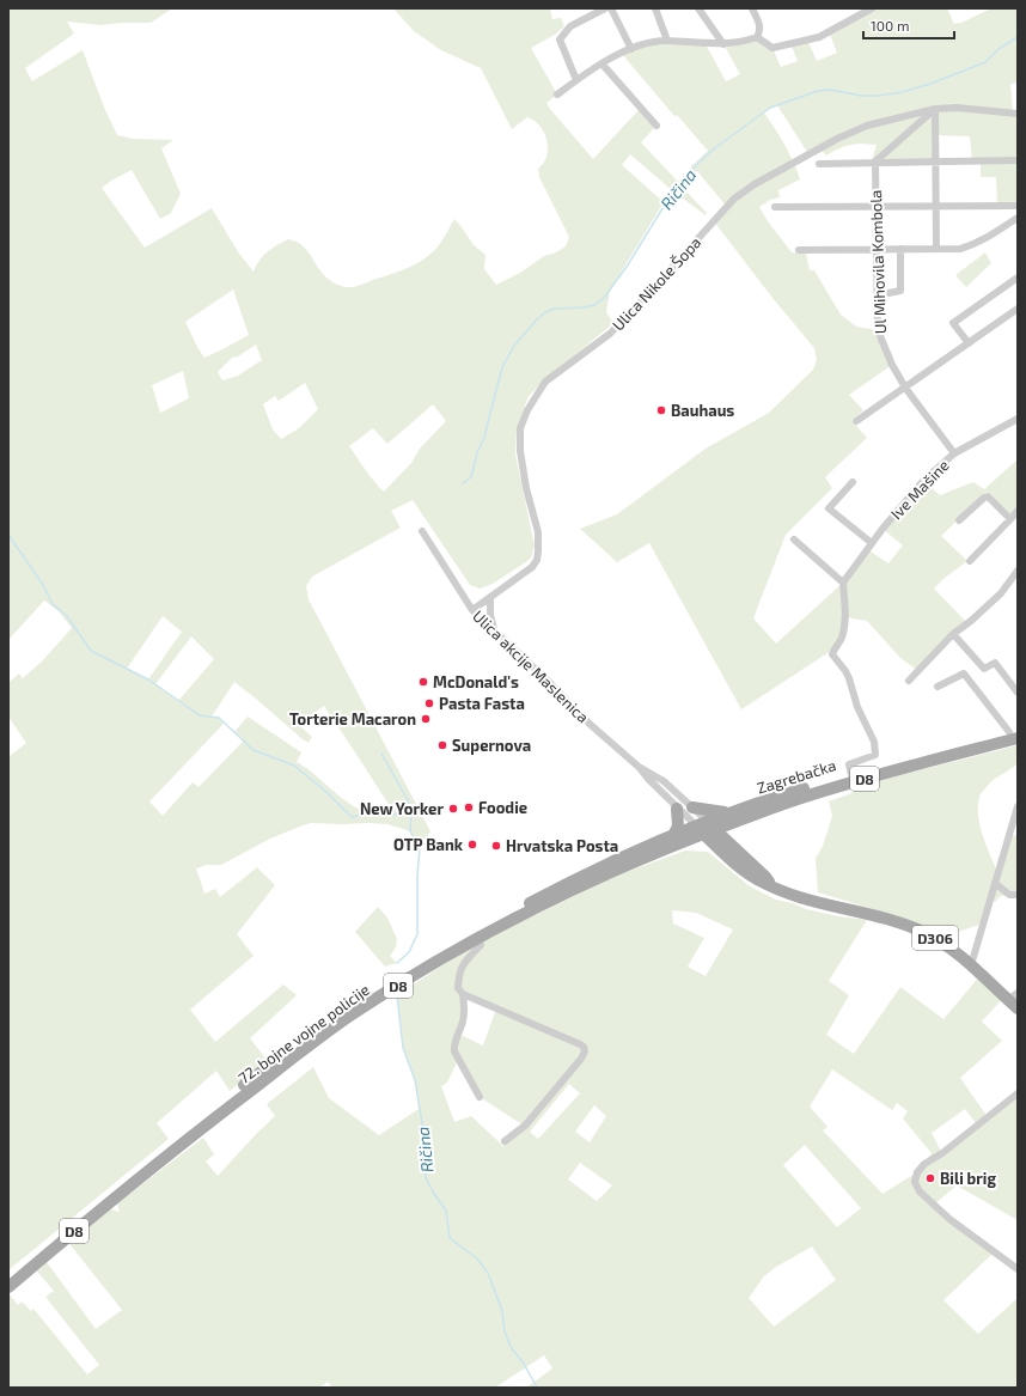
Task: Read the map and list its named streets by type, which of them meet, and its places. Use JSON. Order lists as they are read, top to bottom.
{
  "streets": {
    "main road": [
      "Zagrebačka",
      "D8",
      "D306",
      "72. bojne vojne policije"
    ],
    "street": [
      "Ul Mihovila Kombola",
      "Ulica Nikole Šopa",
      "Ive Mašine",
      "Ulica akcije Maslenica"
    ]
  },
  "crossings": [
    ["Ul Mihovila Kombola", "Ive Mašine"],
    ["Ulica Nikole Šopa", "Ulica akcije Maslenica"],
    ["Ulica akcije Maslenica", "Zagrebačka"],
    ["Ulica akcije Maslenica", "D306"],
    ["Ulica akcije Maslenica", "72. bojne vojne policije"],
    ["Zagrebačka", "D306"],
    ["Zagrebačka", "72. bojne vojne policije"],
    ["D306", "72. bojne vojne policije"]
  ],
  "water": ["Ričina"],
  "places": [
    "Bauhaus",
    "McDonald's",
    "Pasta Fasta",
    "Torterie Macaron",
    "Supernova",
    "Foodie",
    "New Yorker",
    "OTP Bank",
    "Hrvatska Posta",
    "Bili brig"
  ],
  "scale_bar": "100 m"
}
